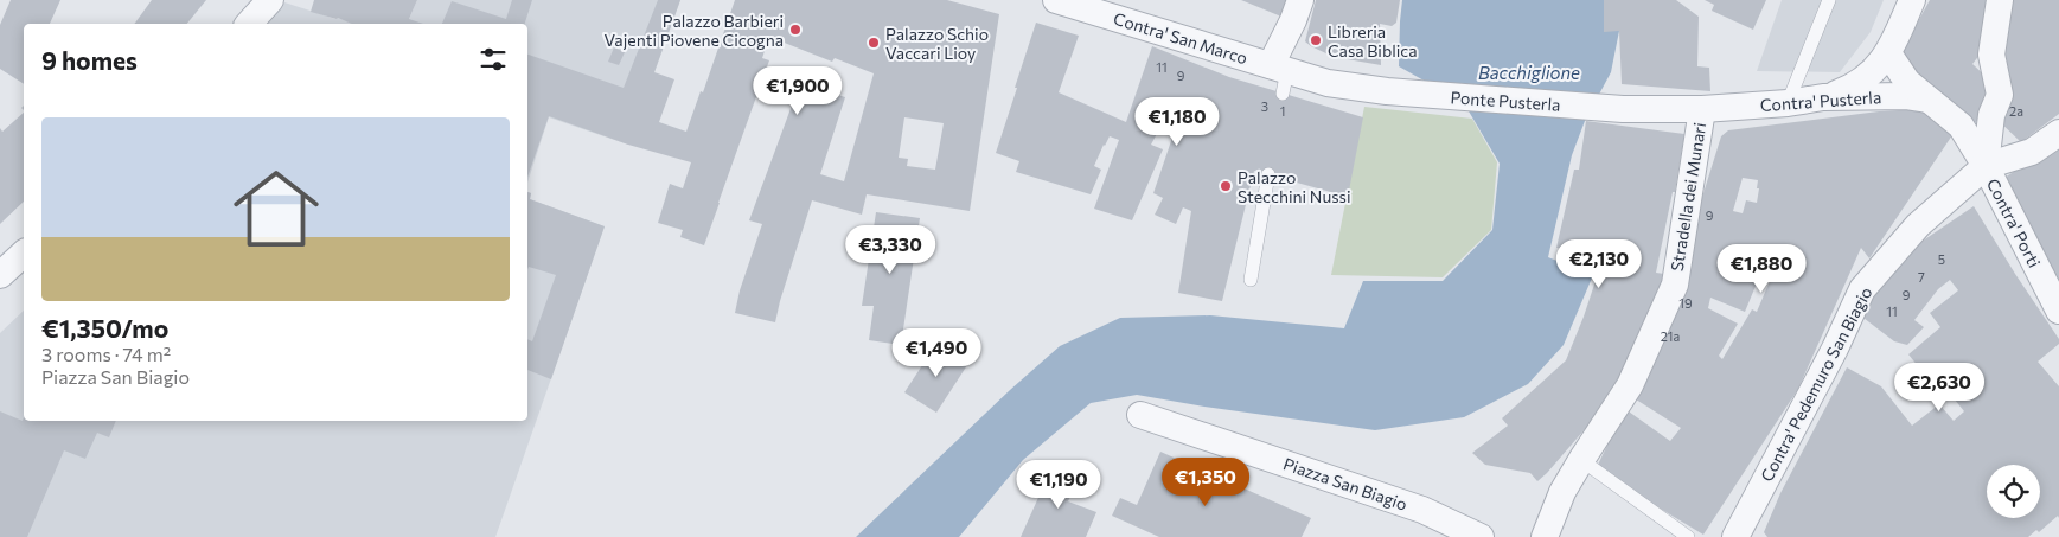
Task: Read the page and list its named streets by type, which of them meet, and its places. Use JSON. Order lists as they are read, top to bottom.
{
  "streets": {
    "street": [
      "Contra' San Marco",
      "Ponte Pusterla",
      "Contra' Pusterla",
      "Stradella dei Munari",
      "Contra' Porti",
      "Contra' Pedemuro San Biagio",
      "Piazza San Biagio"
    ]
  },
  "crossings": [
    ["Contra' San Marco", "Ponte Pusterla"],
    ["Ponte Pusterla", "Contra' Pusterla"],
    ["Contra' Pusterla", "Stradella dei Munari"],
    ["Contra' Porti", "Contra' Pedemuro San Biagio"]
  ],
  "water": ["Bacchiglione"],
  "places": [
    "Palazzo Barbieri Vajenti Piovene Cicogna",
    "Libreria Casa Biblica",
    "Palazzo Schio Vaccari Lioy",
    "Palazzo Stecchini Nussi"
  ],
  "house_numbers": [
    "11",
    "9",
    "3",
    "1",
    "2a",
    "9",
    "5",
    "7",
    "9",
    "19",
    "11",
    "21a"
  ],
  "page": {
    "heading": "9 homes",
    "price": [
      "€1,900",
      "€1,180",
      "€3,330",
      "€2,130",
      "€1,880",
      "€1,490",
      "€2,630",
      "€1,350",
      "€1,190"
    ],
    "list": [
      {
        "name": "€1,350/mo",
        "note": "3 rooms · 74 m² · Piazza San Biagio"
      }
    ]
  }
}
